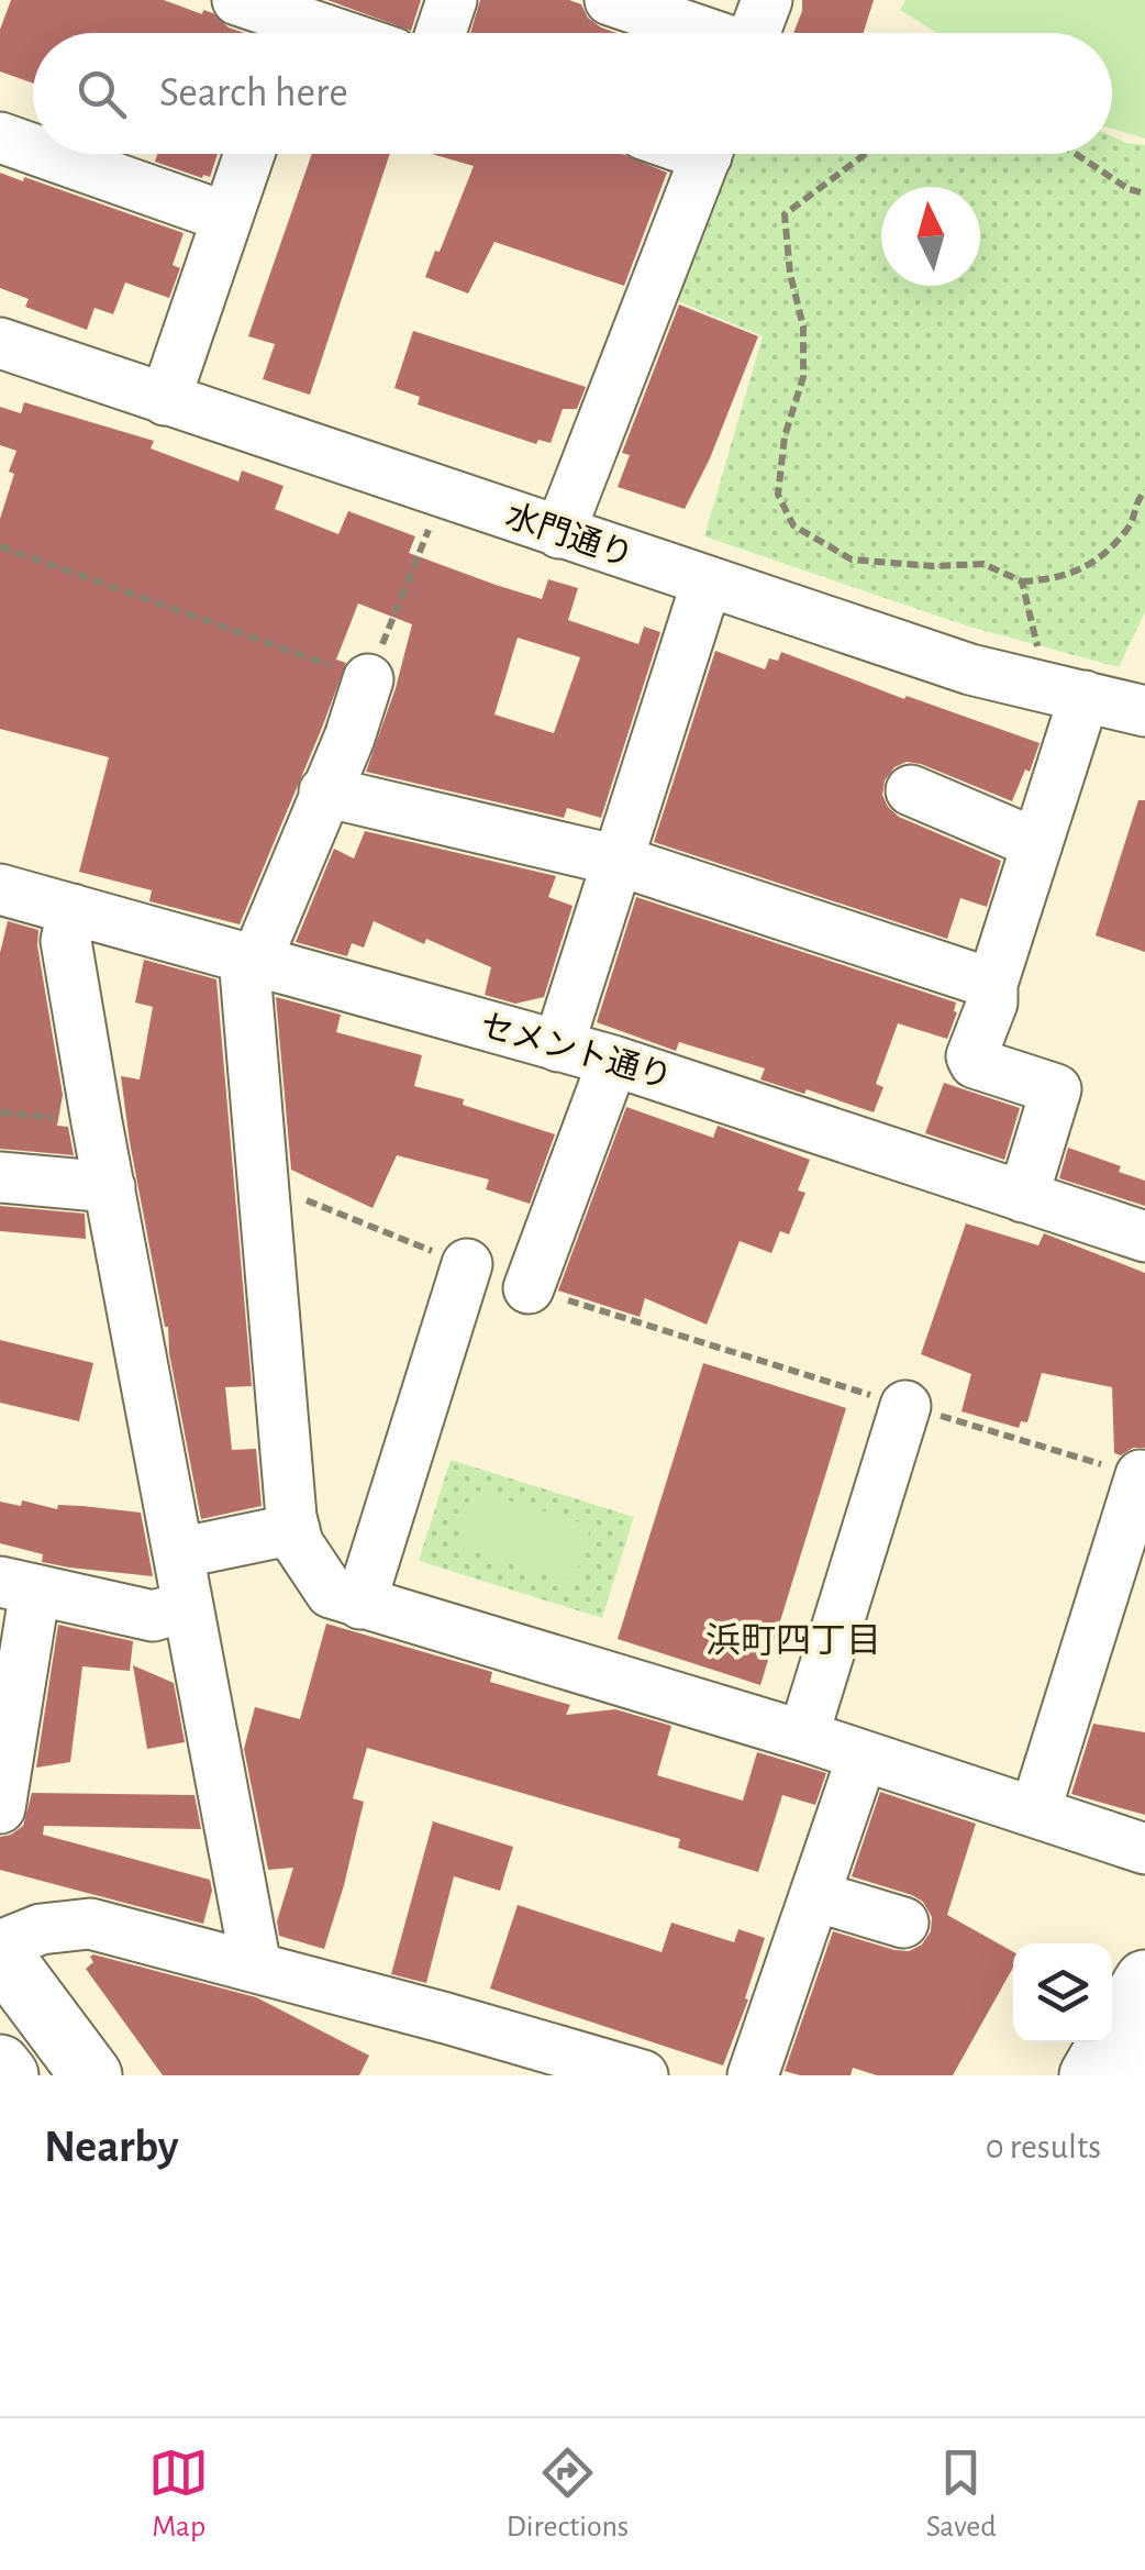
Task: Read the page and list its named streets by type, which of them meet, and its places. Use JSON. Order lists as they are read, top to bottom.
{
  "streets": {
    "street": ["水門通り", "セメント通り"]
  },
  "districts": ["浜町四丁目"],
  "north": "top",
  "page": {
    "search": "Search here",
    "heading": ["Nearby", "0 results"],
    "nav": ["Map", "Directions", "Saved"]
  }
}
